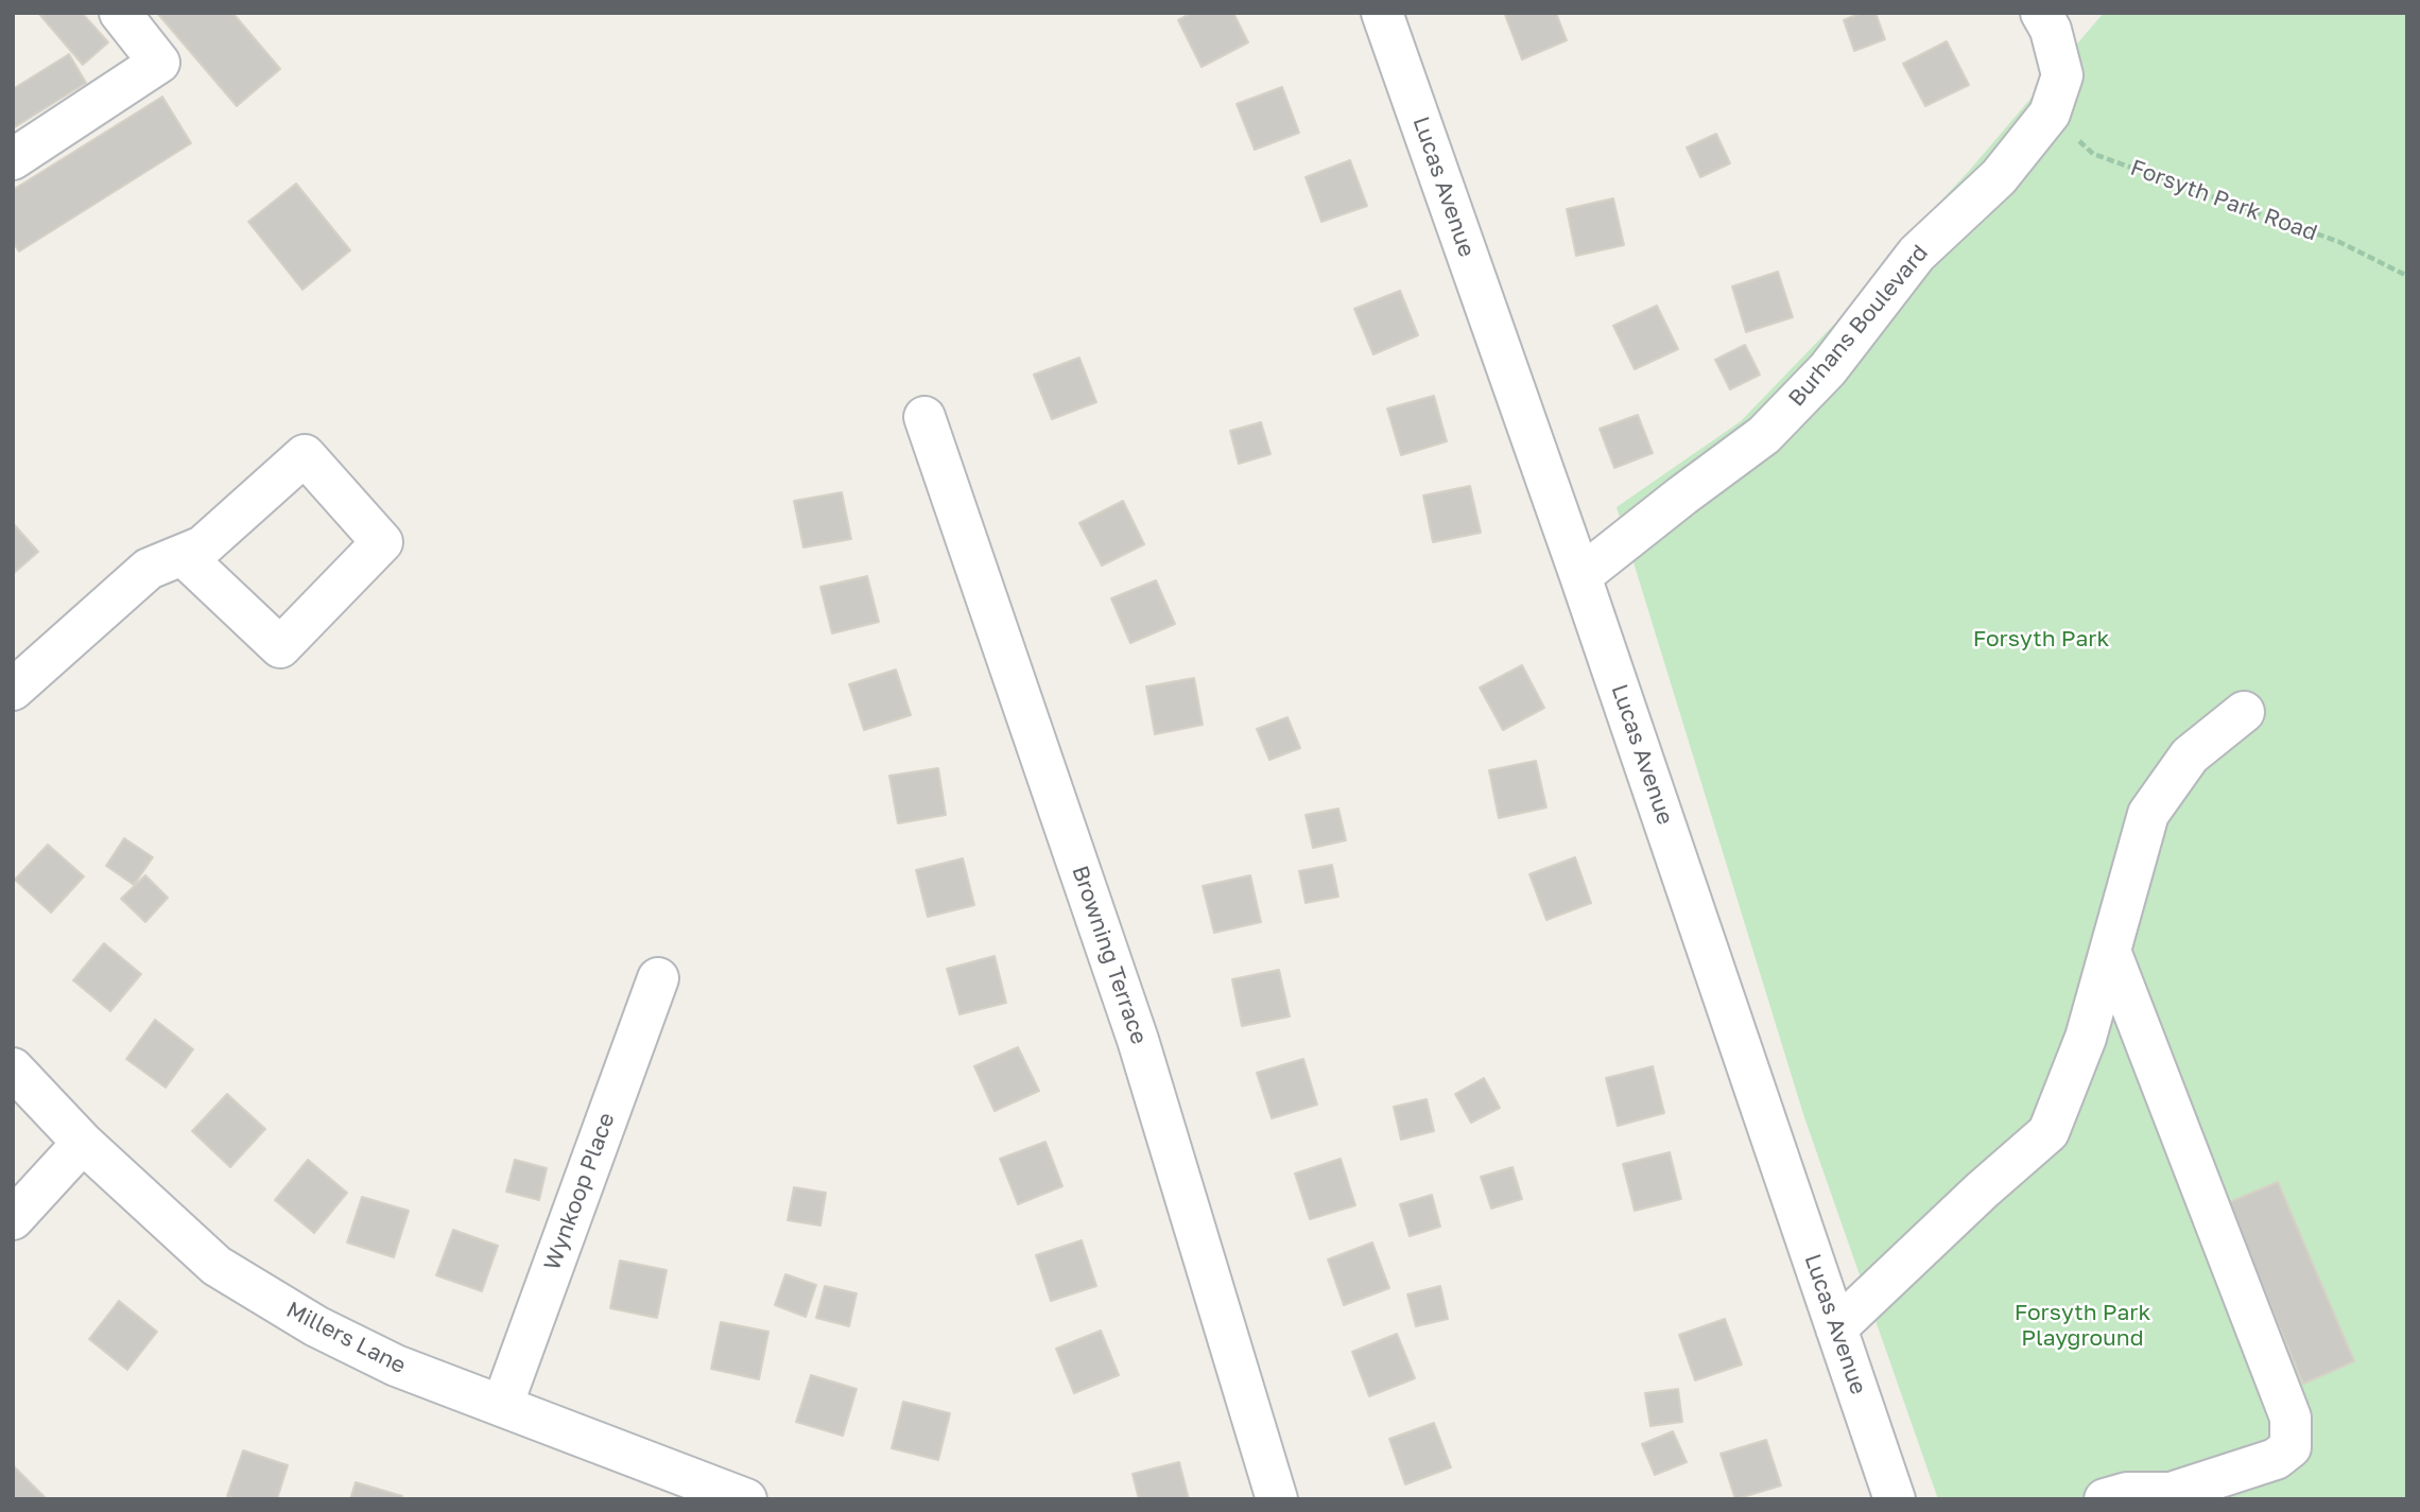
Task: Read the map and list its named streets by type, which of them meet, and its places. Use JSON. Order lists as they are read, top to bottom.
{
  "streets": {
    "street": [
      "Lucas Avenue",
      "Burhans Boulevard",
      "Browning Terrace",
      "Wynkoop Place",
      "Millers Lane"
    ],
    "path": ["Forsyth Park Road"]
  },
  "crossings": [
    ["Lucas Avenue", "Burhans Boulevard"],
    ["Forsyth Park Road", "Burhans Boulevard"],
    ["Wynkoop Place", "Millers Lane"]
  ],
  "parks": ["Forsyth Park", "Forsyth Park Playground"]
}
